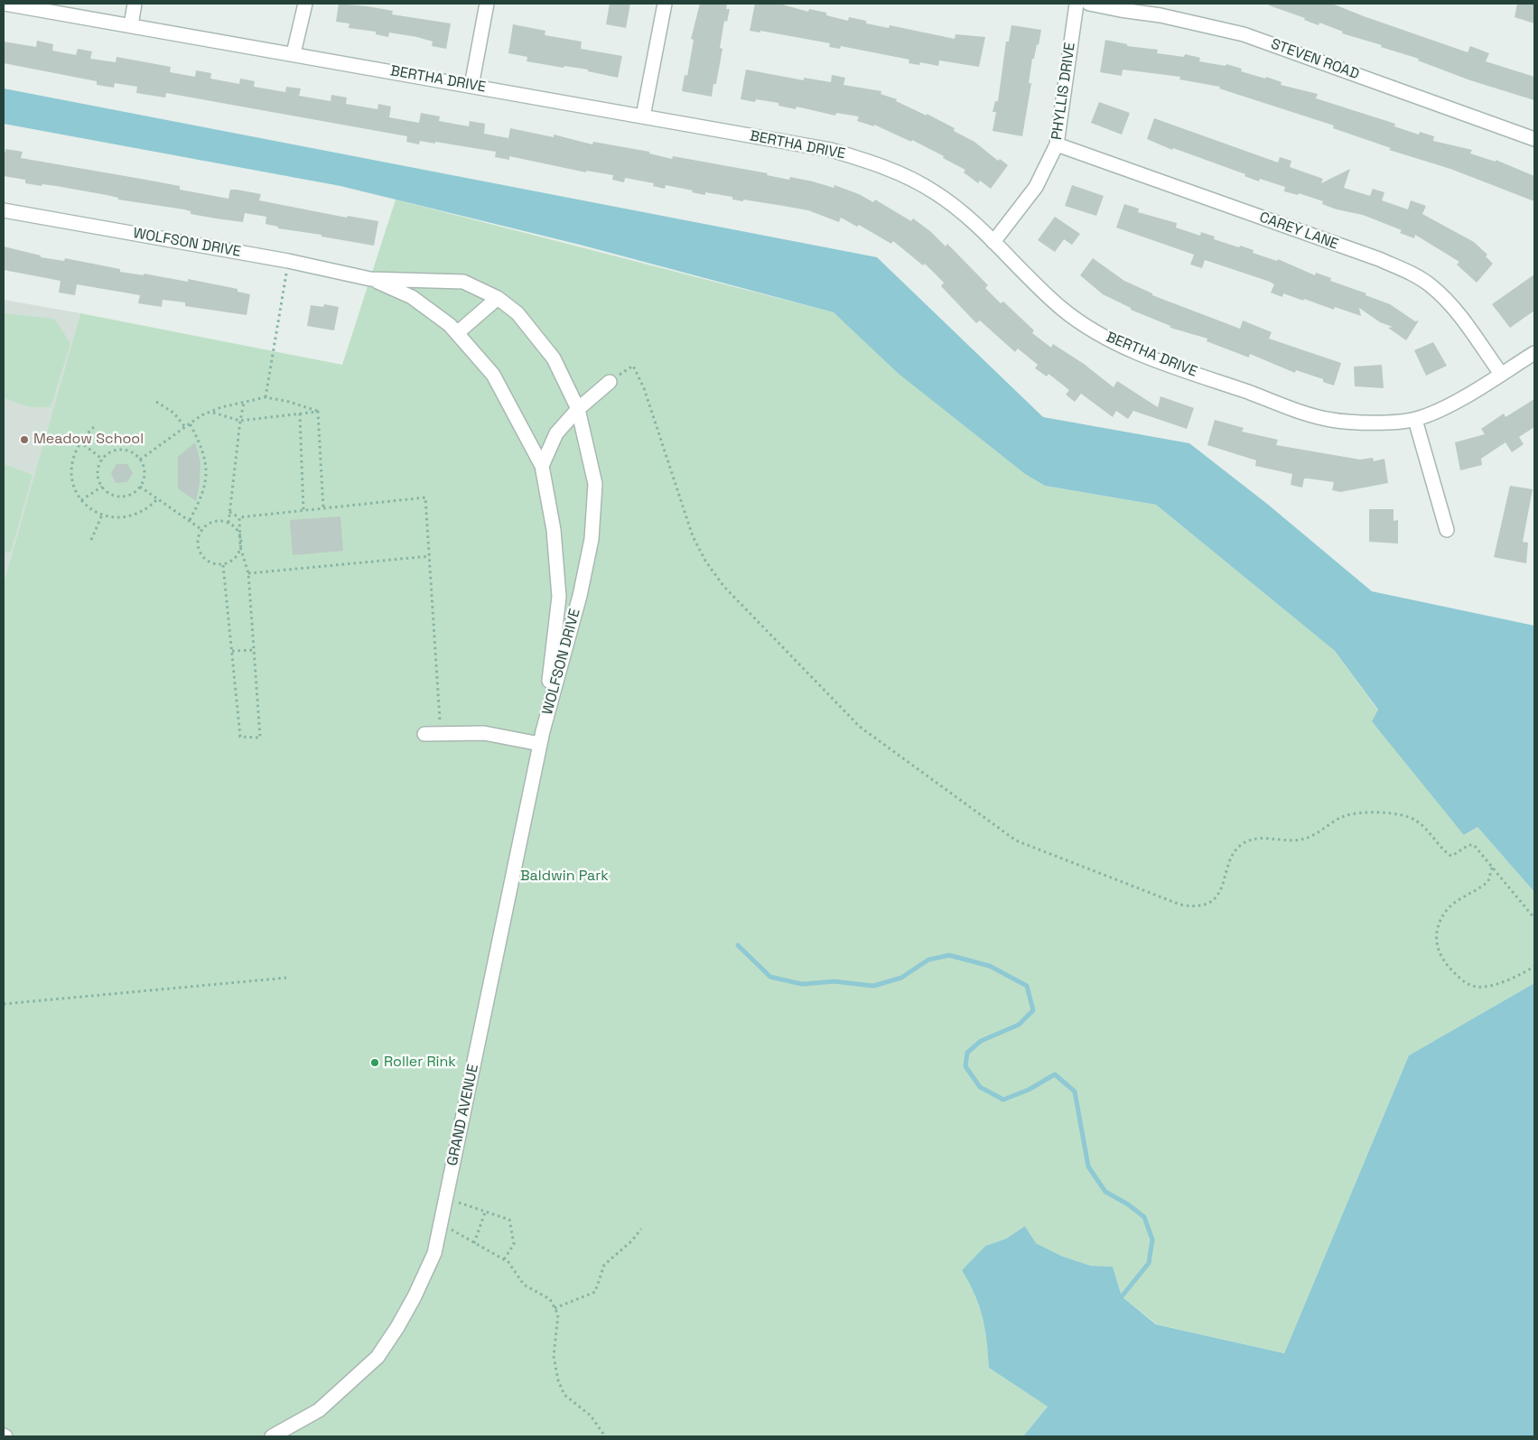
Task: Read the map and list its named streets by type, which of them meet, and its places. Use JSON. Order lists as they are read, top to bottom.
{
  "streets": {
    "street": [
      "STEVEN ROAD",
      "BERTHA DRIVE",
      "PHYLLIS DRIVE",
      "CAREY LANE",
      "WOLFSON DRIVE",
      "GRAND AVENUE"
    ]
  },
  "crossings": [
    ["BERTHA DRIVE", "PHYLLIS DRIVE"],
    ["BERTHA DRIVE", "CAREY LANE"],
    ["PHYLLIS DRIVE", "CAREY LANE"],
    ["WOLFSON DRIVE", "GRAND AVENUE"]
  ],
  "parks": ["Baldwin Park"],
  "places": ["Meadow School", "Roller Rink"]
}
